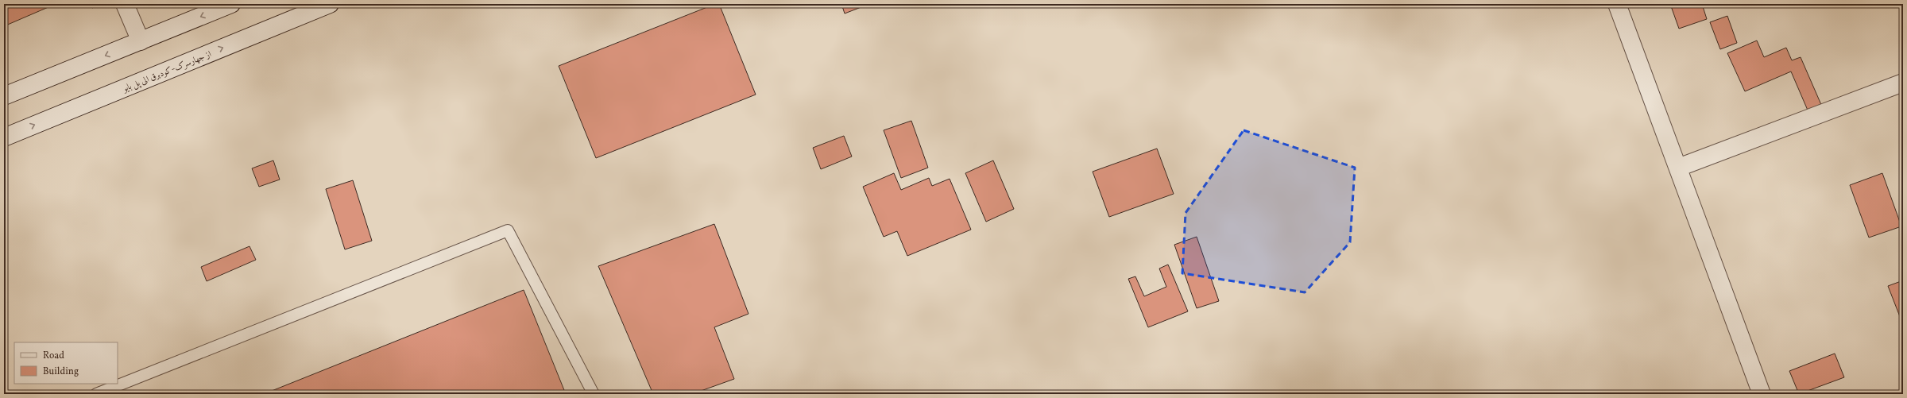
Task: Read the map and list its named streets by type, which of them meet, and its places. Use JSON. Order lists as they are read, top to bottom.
{
  "streets": {
    "street": ["از جهارسرک-کودبرق الی پل بایو"]
  },
  "legend": ["Road", "Building"]
}
